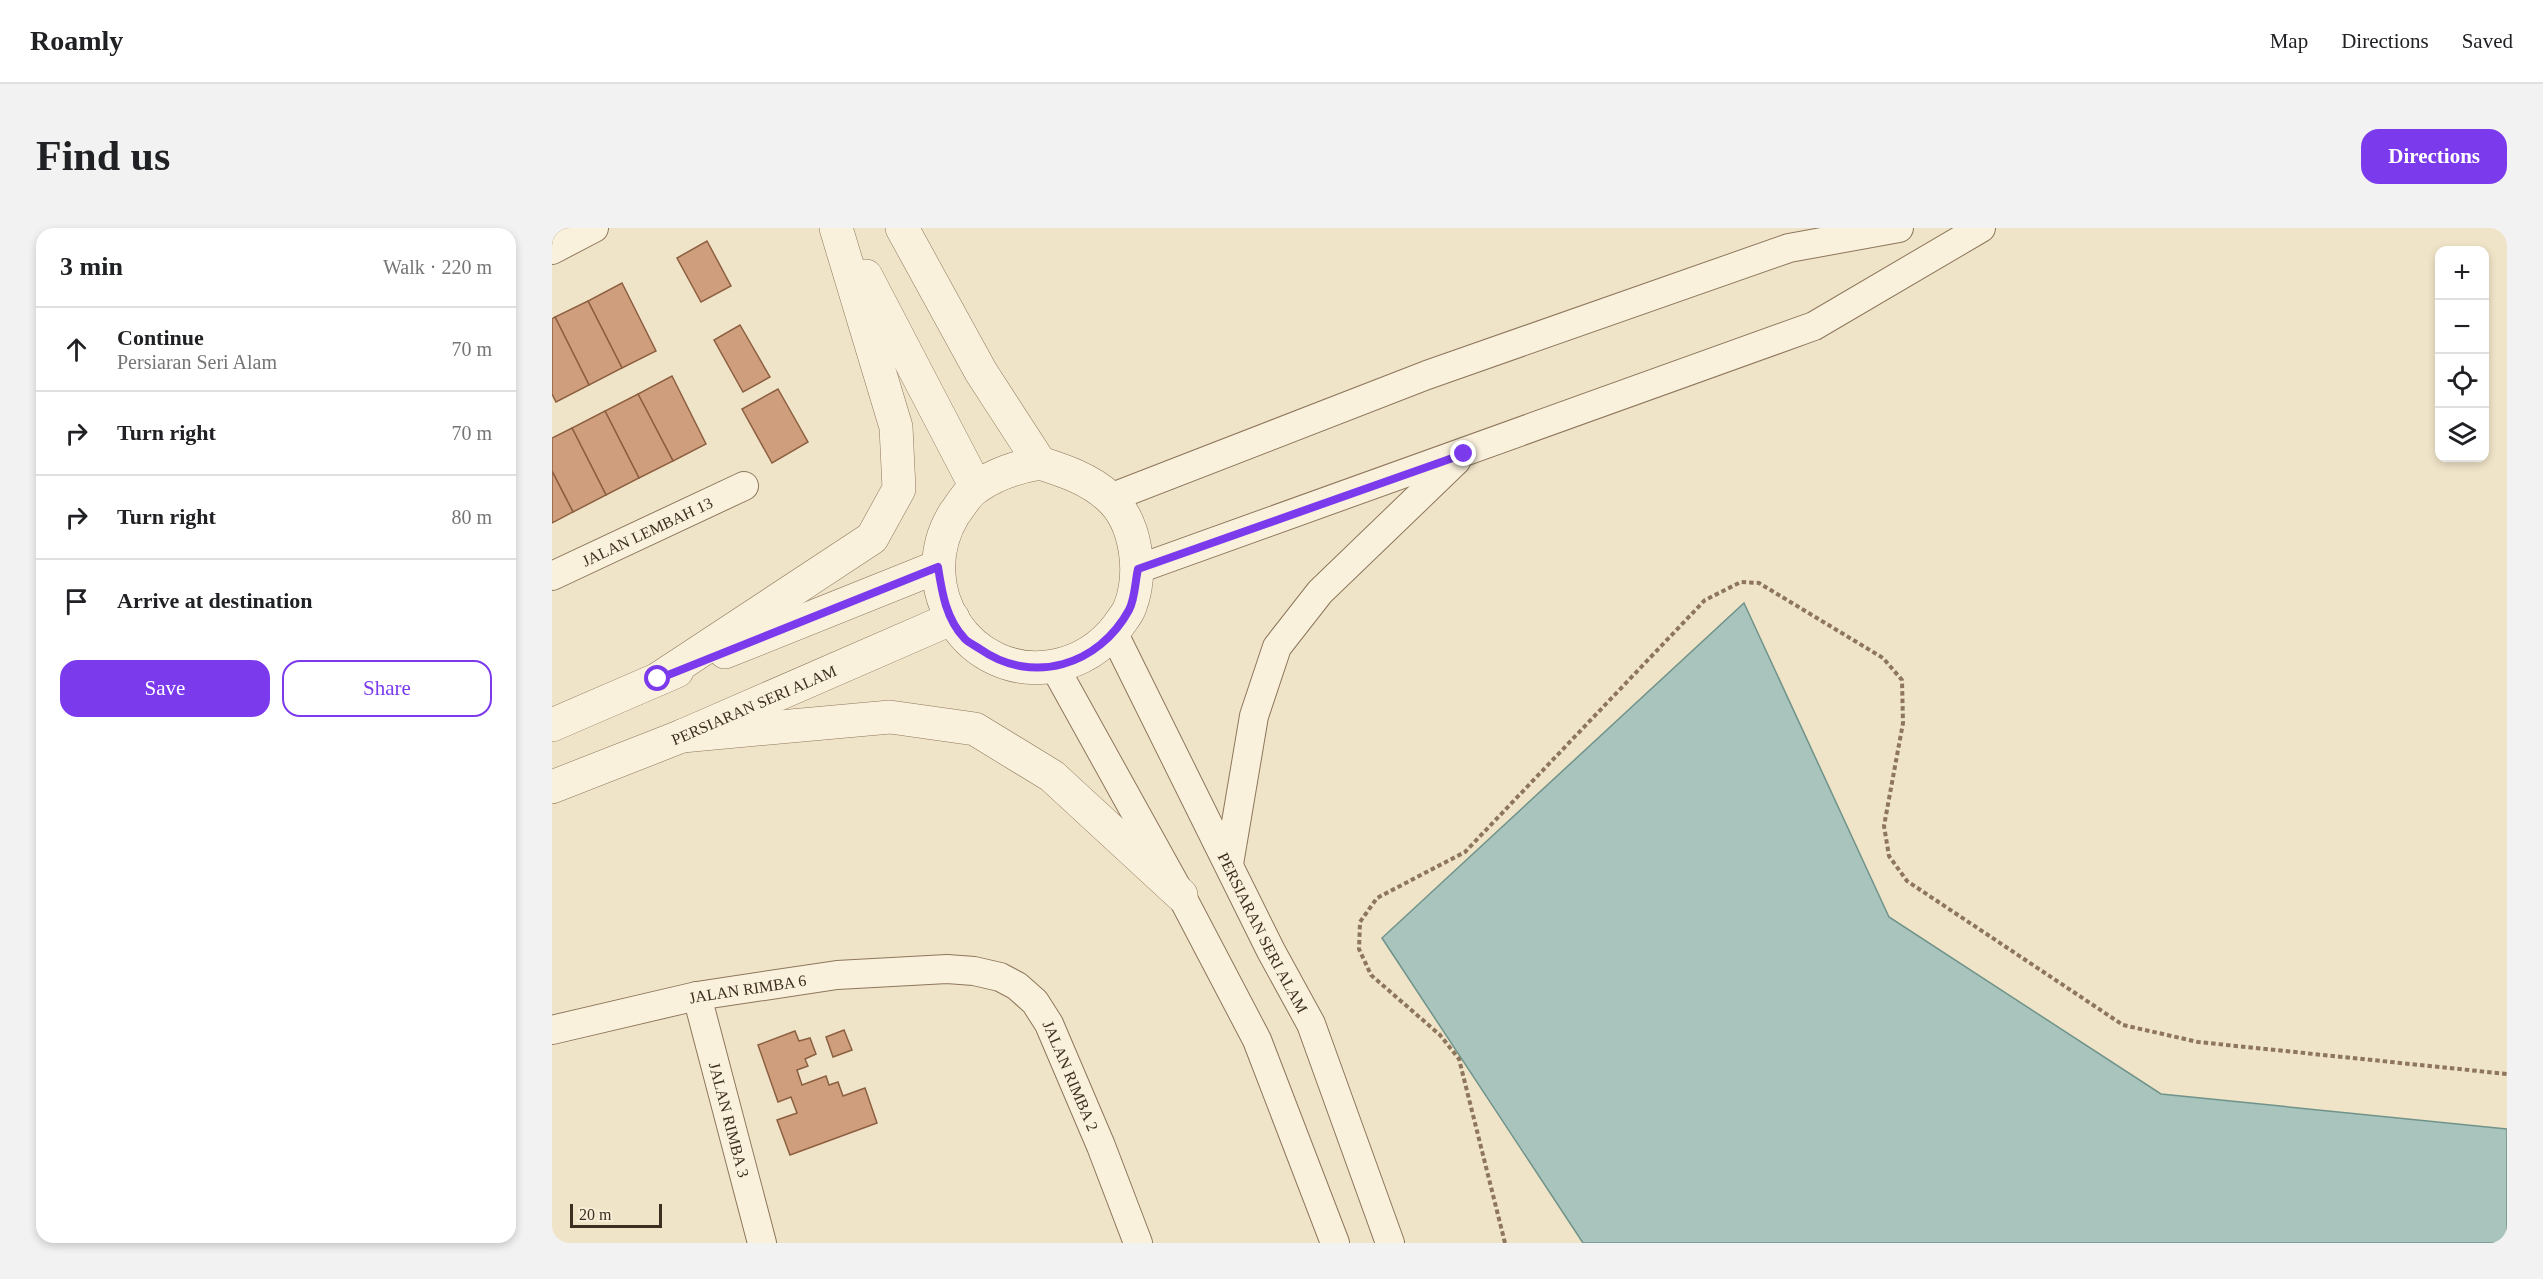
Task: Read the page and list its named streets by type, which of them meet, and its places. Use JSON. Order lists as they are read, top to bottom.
{
  "streets": {
    "street": [
      "JALAN LEMBAH 13",
      "PERSIARAN SERI ALAM",
      "JALAN RIMBA 6",
      "JALAN RIMBA 2",
      "JALAN RIMBA 3"
    ]
  },
  "crossings": [
    ["JALAN RIMBA 6", "JALAN RIMBA 2"],
    ["JALAN RIMBA 6", "JALAN RIMBA 3"]
  ],
  "scale_bar": "20 m",
  "page": {
    "header": "Roamly",
    "nav": ["Map", "Directions", "Saved"],
    "buttons": [
      "Directions",
      ["Save", "Share"]
    ],
    "title": "Find us",
    "heading": ["3 min", "Walk · 220 m"],
    "map_buttons": ["+", "−"],
    "list": [
      ["Continue", "Persiaran Seri Alam", "70 m"],
      ["Turn right", "70 m"],
      ["Turn right", "80 m"],
      "Arrive at destination"
    ],
    "scale": "20 m"
  }
}
